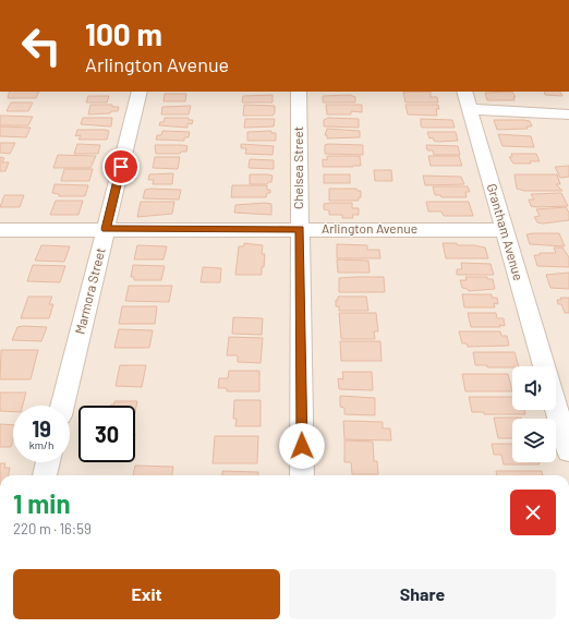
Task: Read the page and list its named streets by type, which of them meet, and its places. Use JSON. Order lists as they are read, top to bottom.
{
  "streets": {
    "street": [
      "Chelsea Street",
      "Arlington Avenue",
      "Grantham Avenue",
      "Marmora Street"
    ]
  },
  "crossings": [
    ["Chelsea Street", "Arlington Avenue"],
    ["Arlington Avenue", "Grantham Avenue"],
    ["Arlington Avenue", "Marmora Street"]
  ],
  "page": {
    "turn": ["100 m", "Arlington Avenue"],
    "speed": "19 km/h",
    "limit": "30",
    "heading": ["1 min", "220 m · 16:59"],
    "buttons": ["Exit", "Share"]
  }
}
